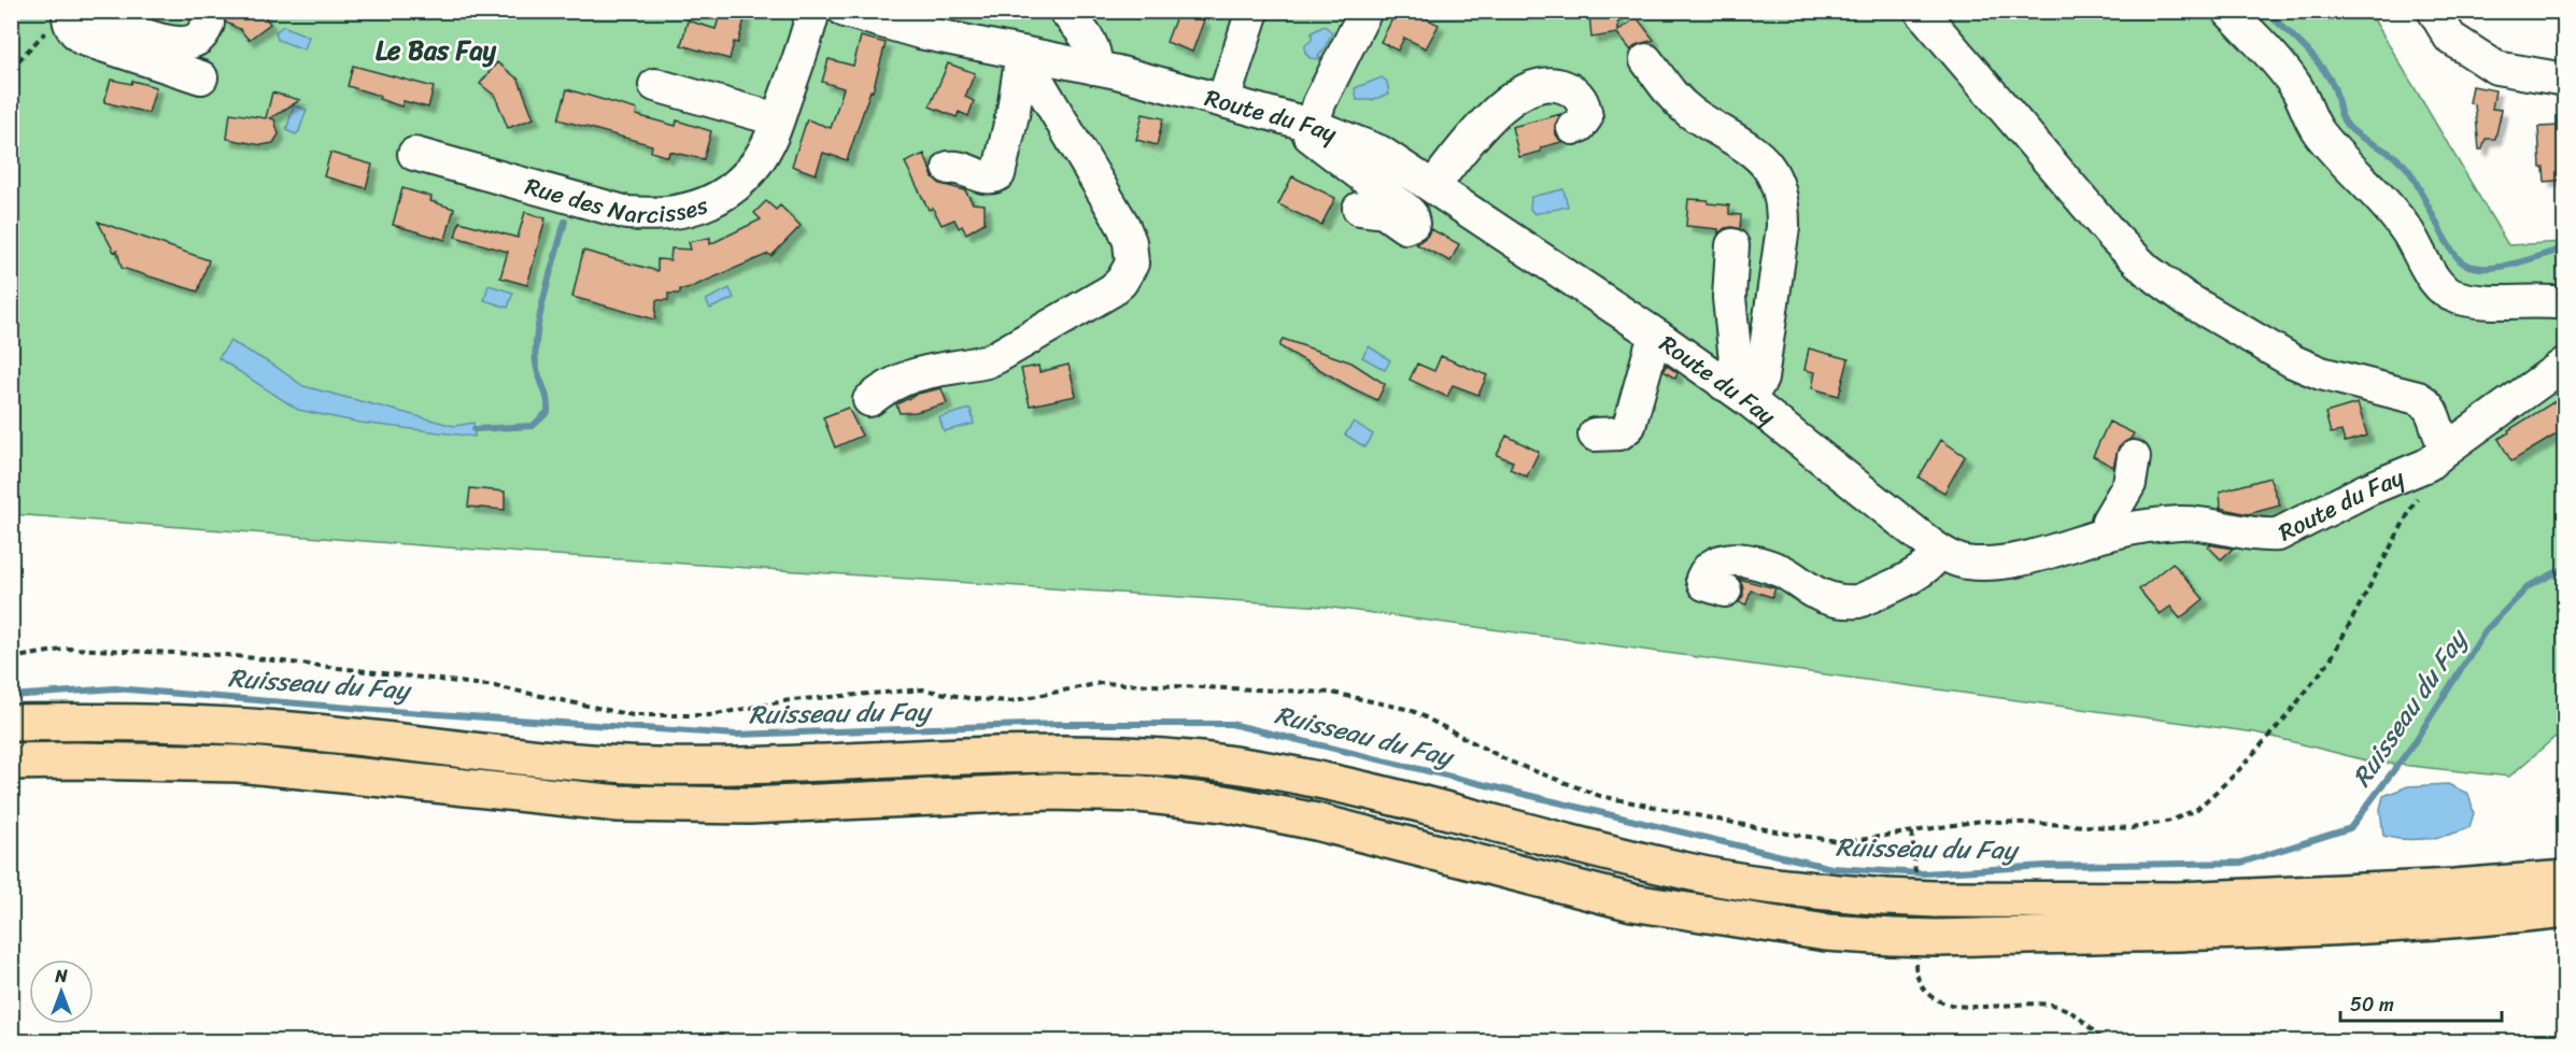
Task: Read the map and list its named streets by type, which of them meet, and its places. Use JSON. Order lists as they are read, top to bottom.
{
  "streets": {
    "street": ["Route du Fay", "Rue des Narcisses"]
  },
  "districts": ["Le Bas Fay"],
  "water": ["Ruisseau du Fay"],
  "scale_bar": "50 m",
  "north": "top"
}
